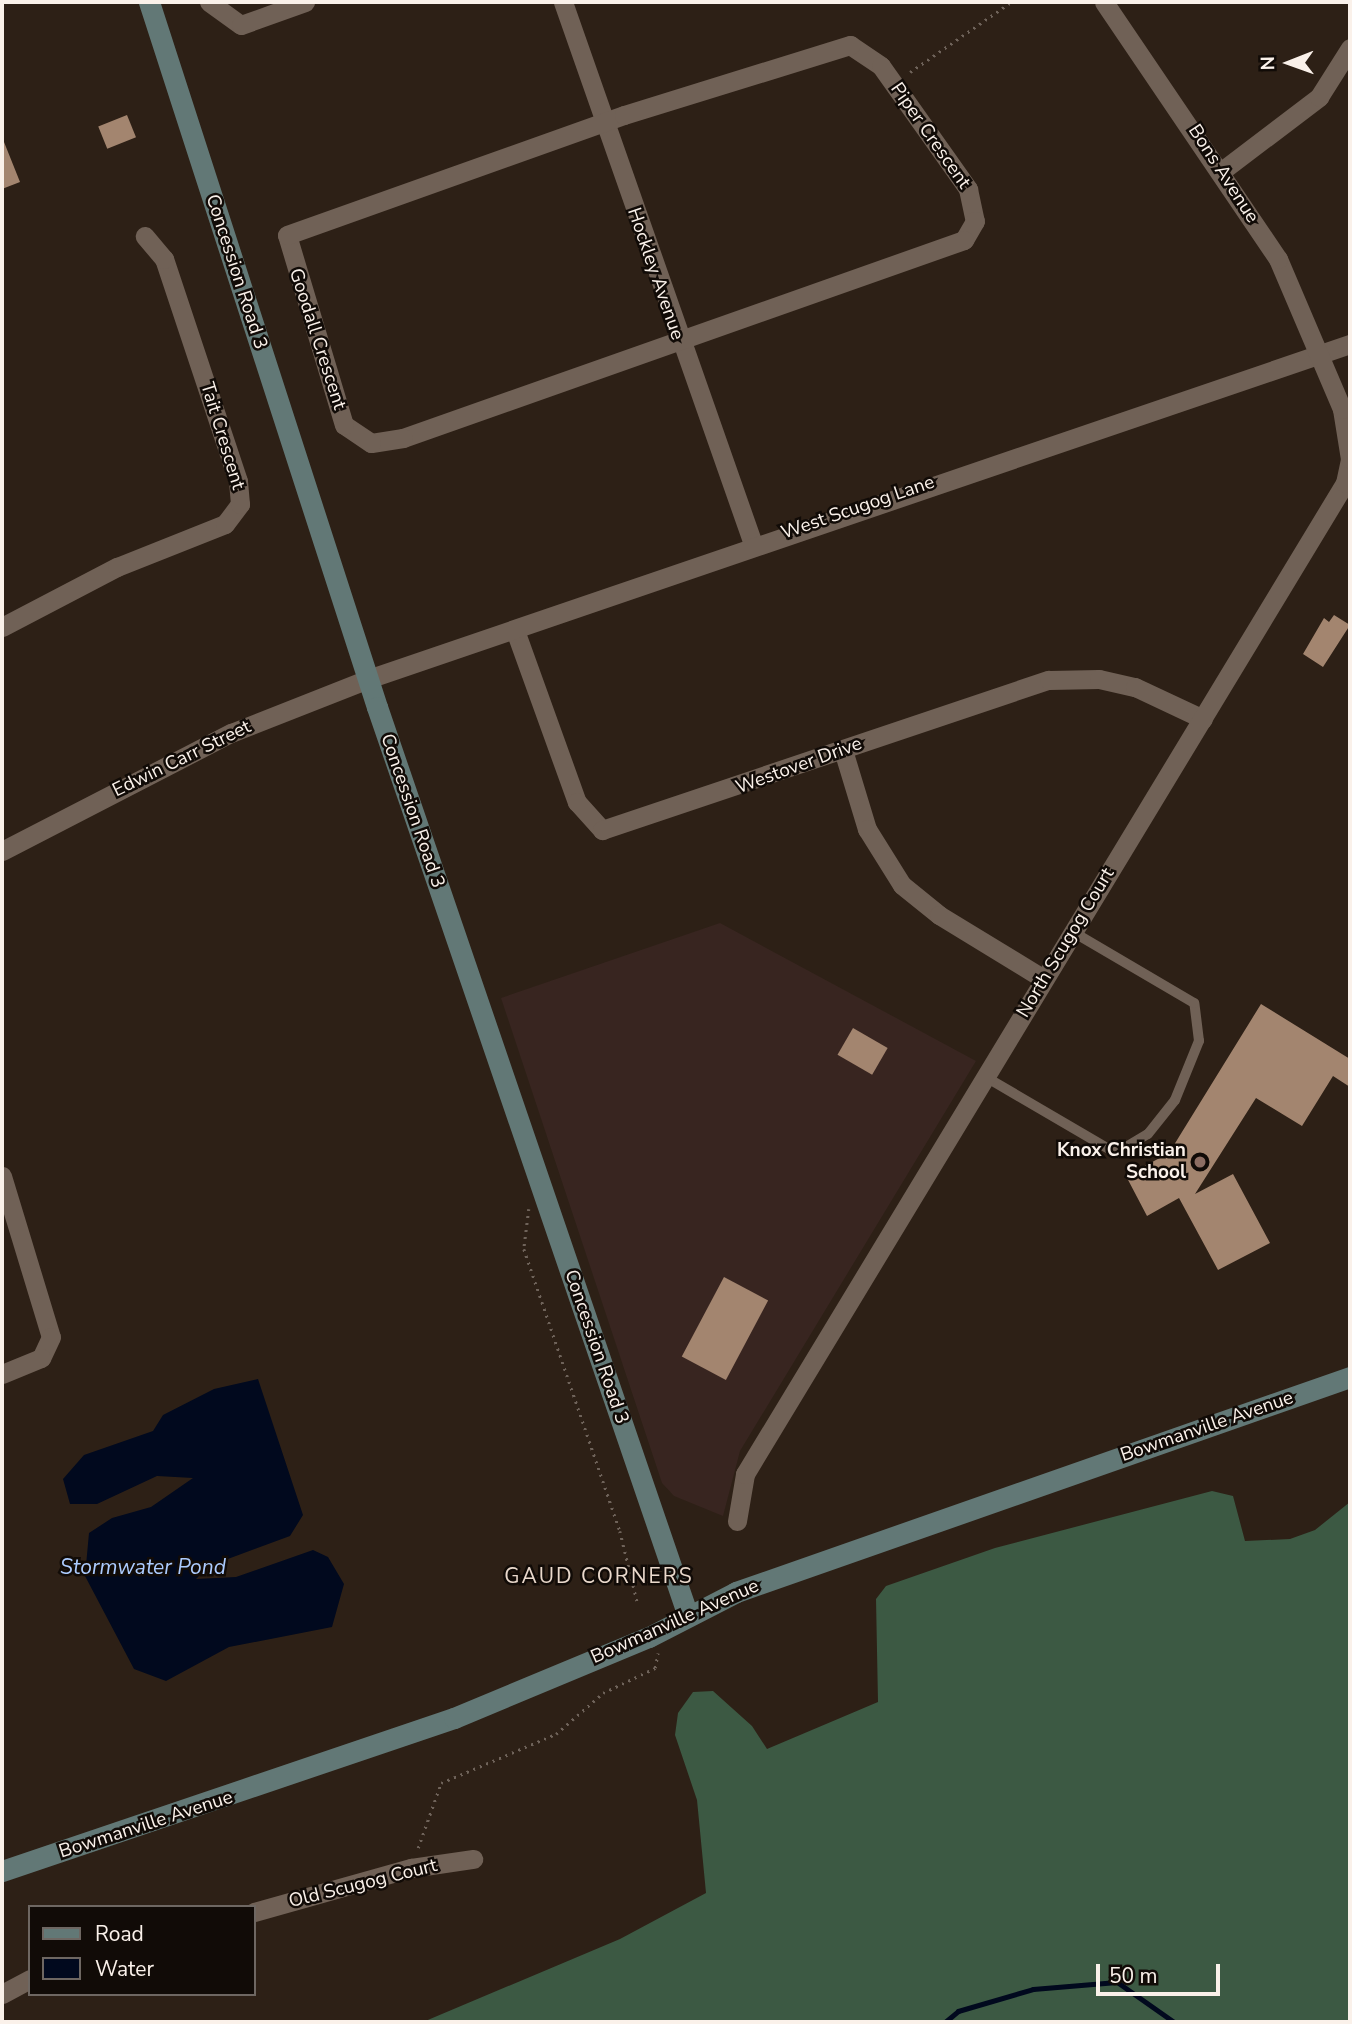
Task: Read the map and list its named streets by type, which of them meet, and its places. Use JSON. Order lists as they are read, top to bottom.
{
  "streets": {
    "street": [
      "Piper Crescent",
      "Bons Avenue",
      "Concession Road 3",
      "Hockley Avenue",
      "Goodall Crescent",
      "Tait Crescent",
      "West Scugog Lane",
      "Edwin Carr Street",
      "Westover Drive",
      "North Scugog Court",
      "Bowmanville Avenue",
      "Old Scugog Court"
    ]
  },
  "crossings": [
    ["Piper Crescent", "Hockley Avenue"],
    ["Piper Crescent", "Goodall Crescent"],
    ["Bons Avenue", "West Scugog Lane"],
    ["Bons Avenue", "North Scugog Court"],
    ["Concession Road 3", "West Scugog Lane"],
    ["Concession Road 3", "Edwin Carr Street"],
    ["Concession Road 3", "Bowmanville Avenue"],
    ["Hockley Avenue", "Goodall Crescent"],
    ["Hockley Avenue", "West Scugog Lane"],
    ["West Scugog Lane", "Edwin Carr Street"],
    ["West Scugog Lane", "Westover Drive"],
    ["West Scugog Lane", "North Scugog Court"],
    ["Westover Drive", "North Scugog Court"]
  ],
  "districts": ["GAUD CORNERS"],
  "water": ["Stormwater Pond"],
  "places": ["Knox Christian School"],
  "legend": ["Road", "Water"],
  "scale_bar": "50 m",
  "north": "left"
}
